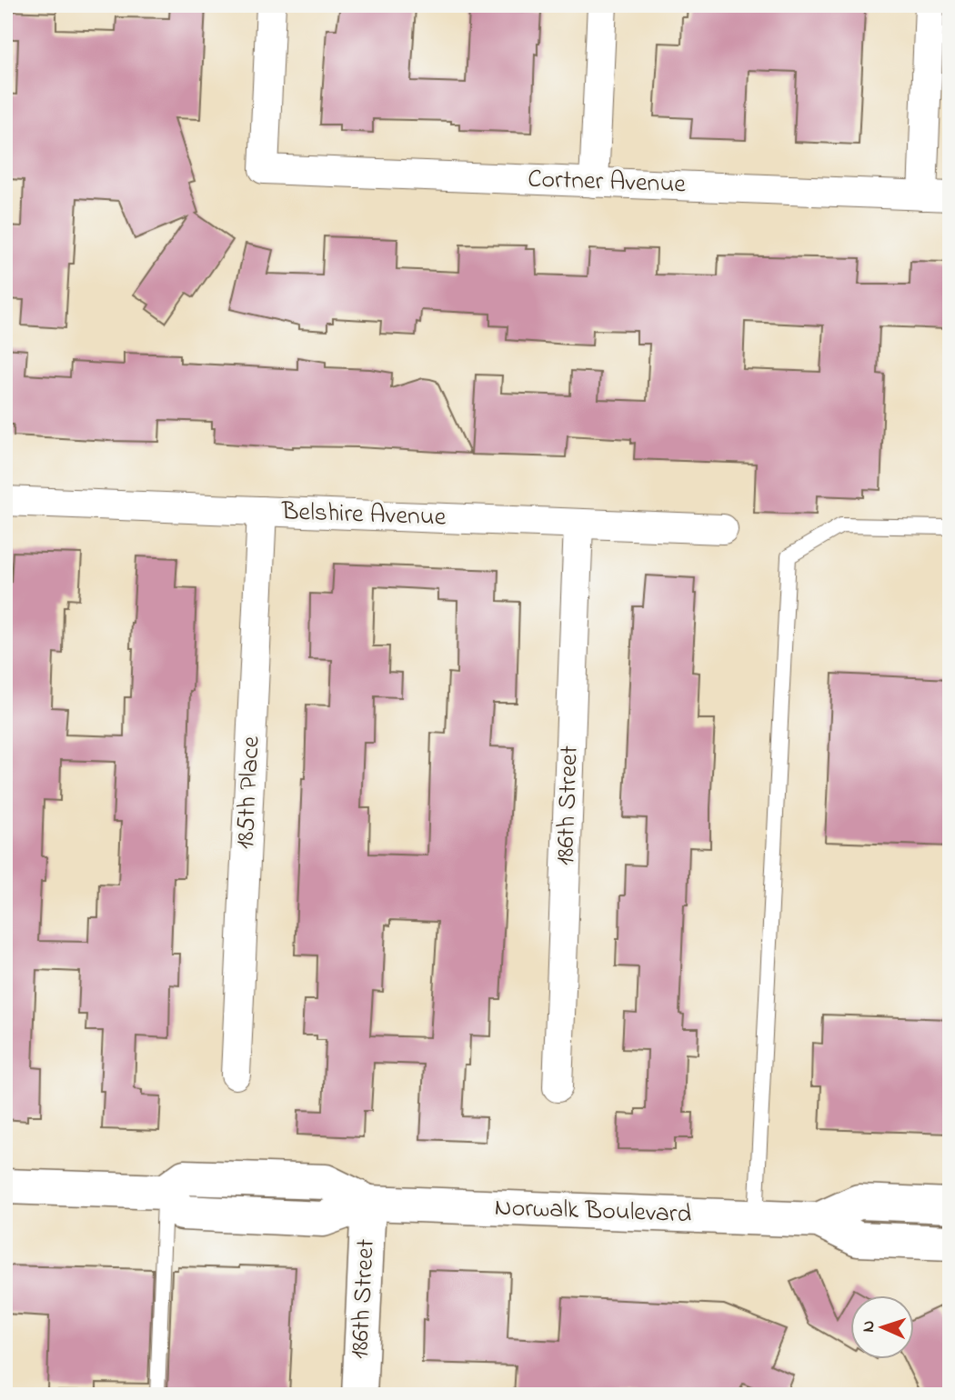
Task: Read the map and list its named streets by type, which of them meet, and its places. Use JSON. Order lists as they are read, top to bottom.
{
  "streets": {
    "main road": ["186th Street", "Norwalk Boulevard"],
    "street": ["Cortner Avenue", "Belshire Avenue", "185th Place"]
  },
  "crossings": [
    ["Belshire Avenue", "185th Place"],
    ["Belshire Avenue", "186th Street"],
    ["186th Street", "Norwalk Boulevard"]
  ],
  "north": "left"
}
